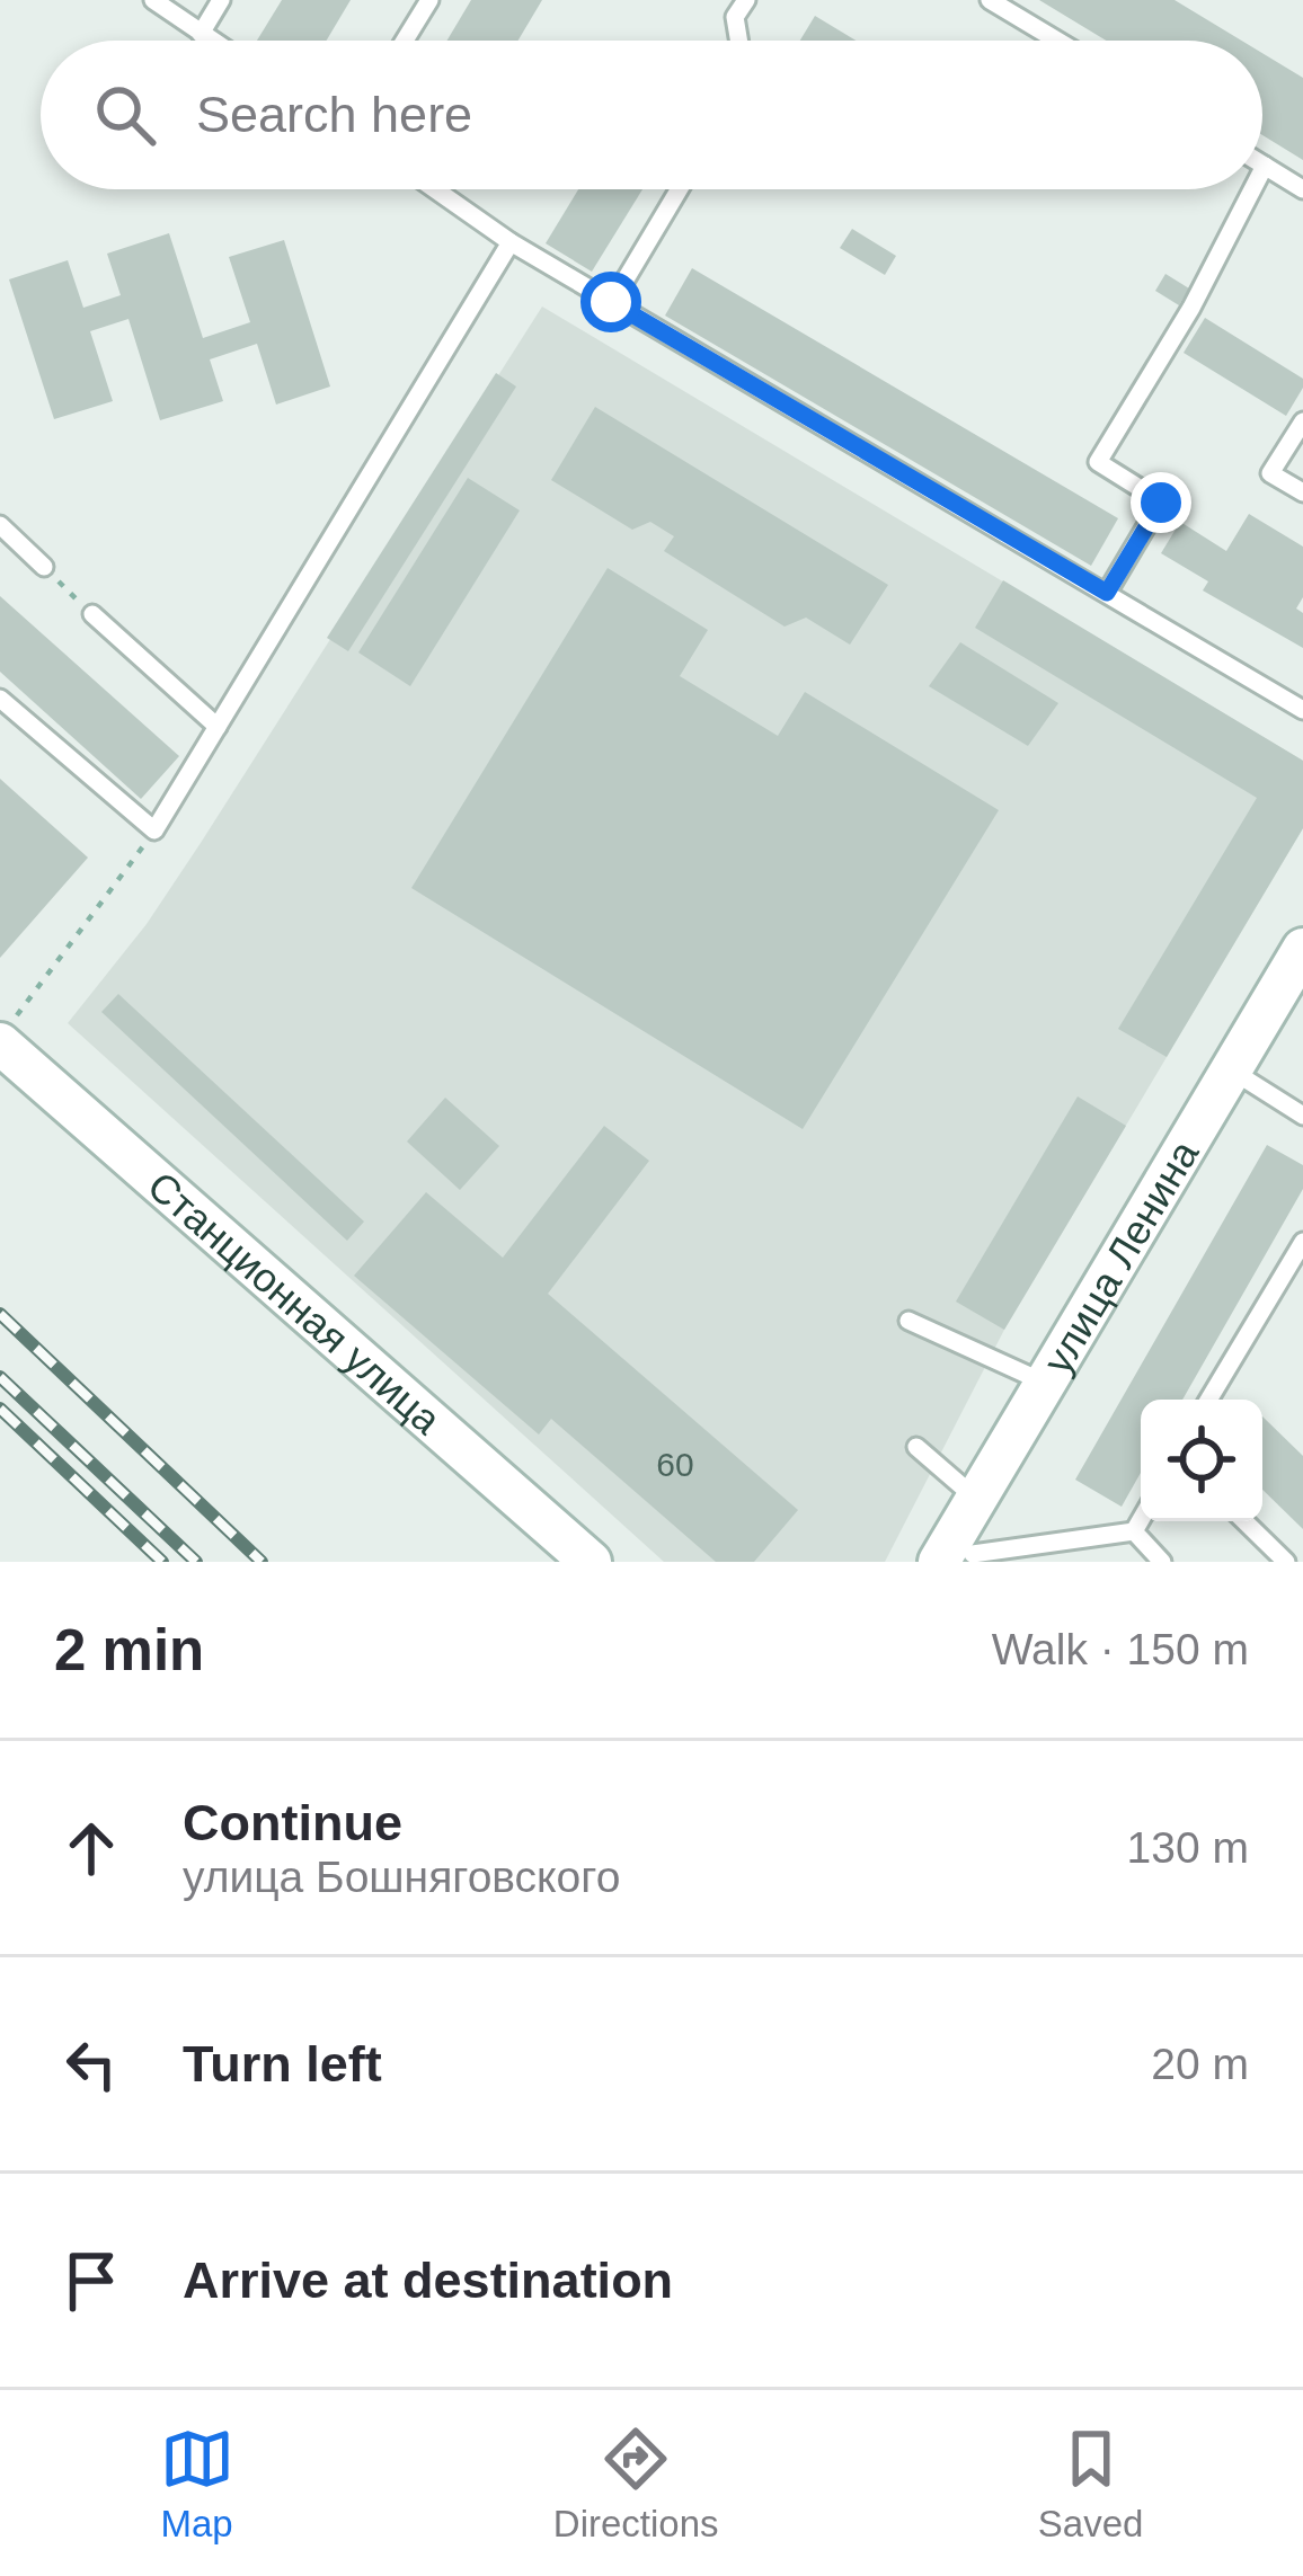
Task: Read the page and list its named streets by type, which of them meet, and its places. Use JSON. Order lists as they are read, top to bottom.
{
  "streets": {
    "main road": ["улица Ленина", "Станционная улица"]
  },
  "house_numbers": ["60"],
  "page": {
    "search": "Search here",
    "heading": ["2 min", "Walk · 150 m"],
    "list": [
      ["Continue", "улица Бошняговского", "130 m"],
      ["Turn left", "20 m"],
      "Arrive at destination"
    ],
    "nav": ["Map", "Directions", "Saved"]
  }
}
